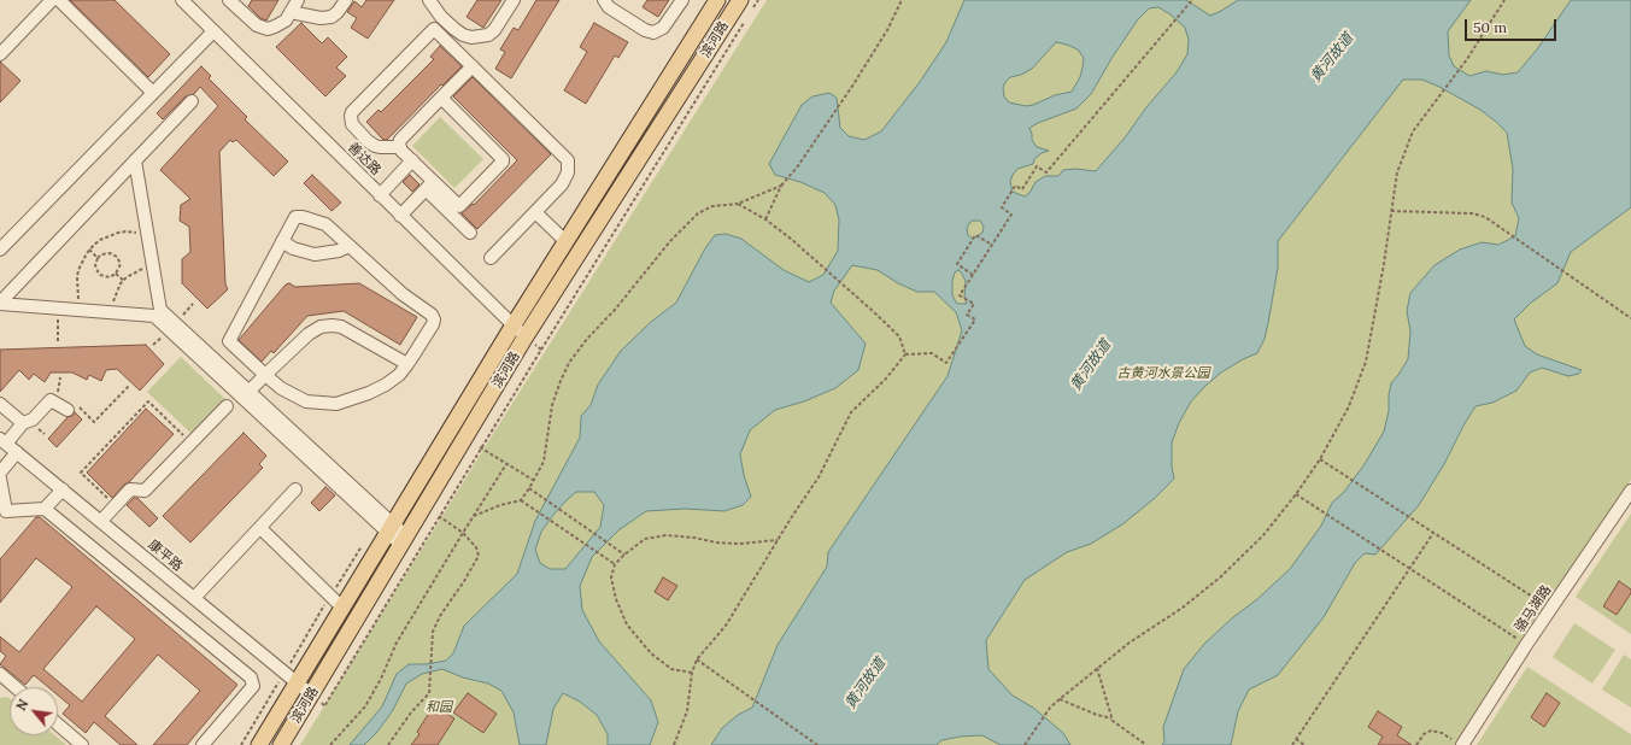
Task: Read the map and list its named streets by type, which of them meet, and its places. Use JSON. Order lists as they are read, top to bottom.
{
  "streets": {
    "main road": ["滨河路"],
    "street": ["善达路", "康平路", "骆马湖路"]
  },
  "crossings": [
    ["滨河路", "善达路"],
    ["滨河路", "康平路"]
  ],
  "water": ["黄河故道"],
  "parks": ["古黄河水景公园", "和园"],
  "scale_bar": "50 m",
  "north": "top left"
}
